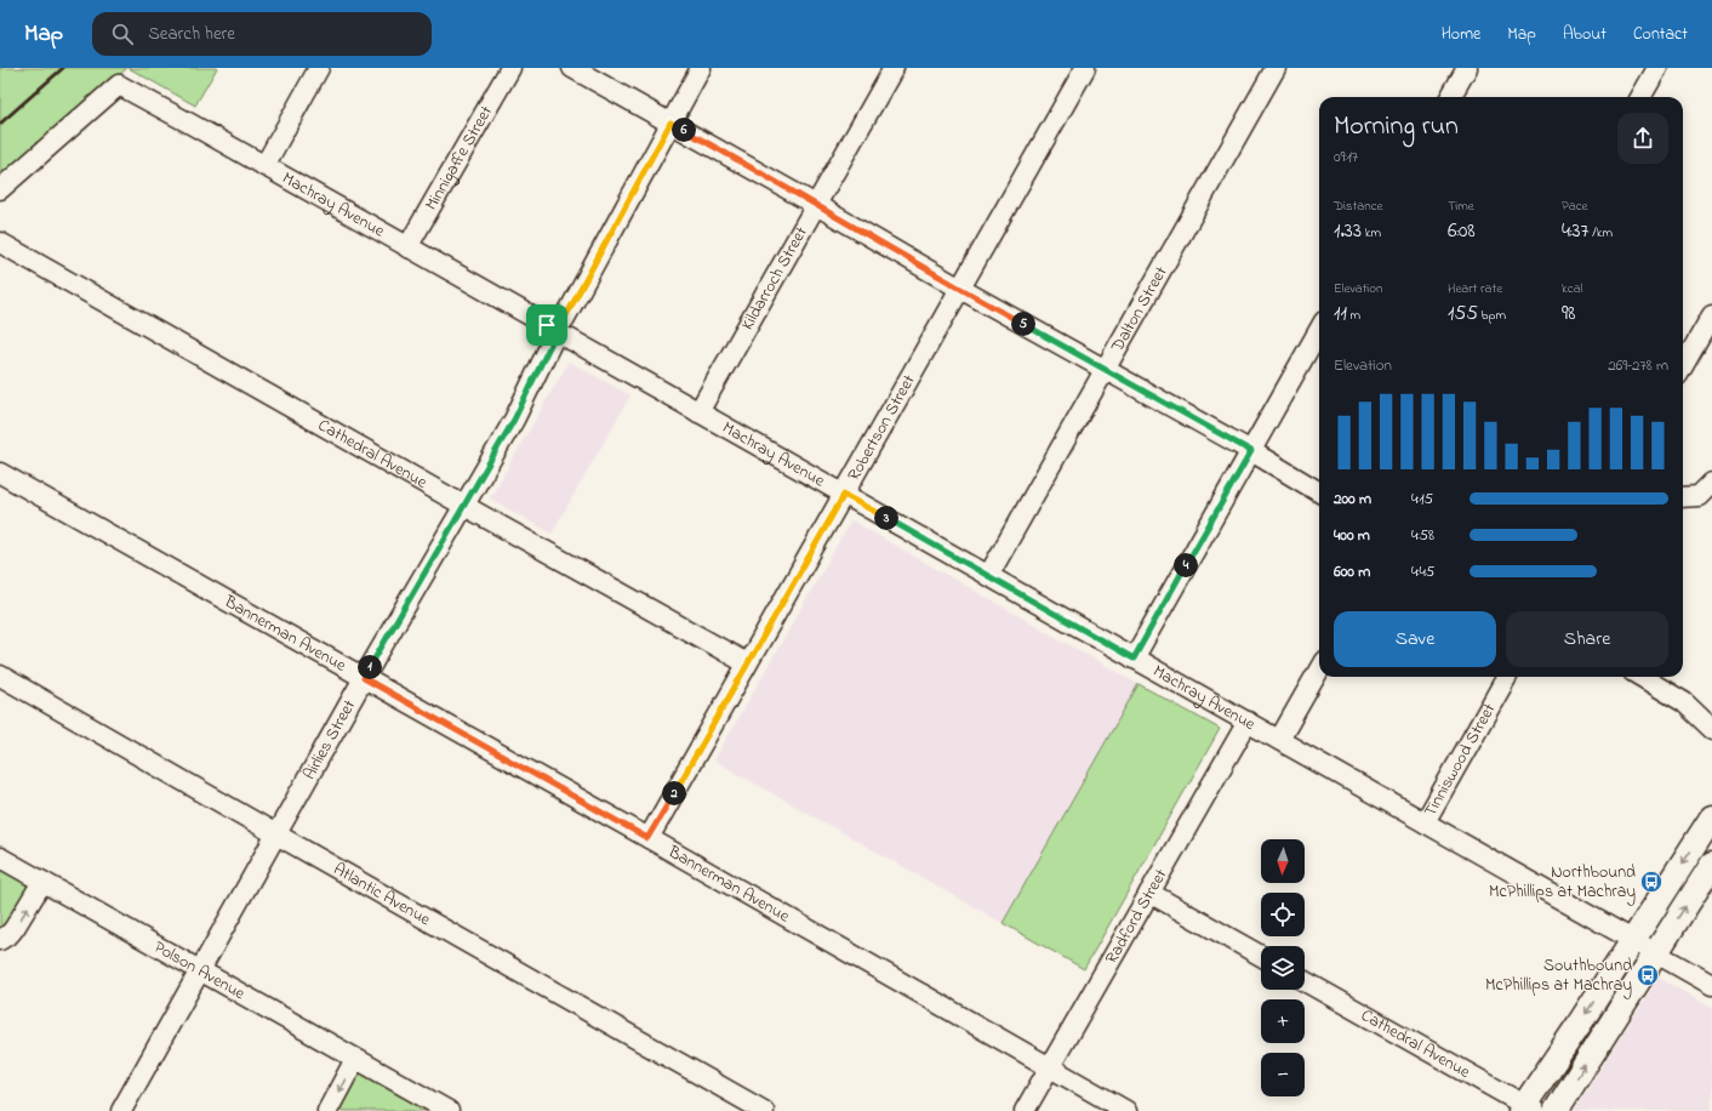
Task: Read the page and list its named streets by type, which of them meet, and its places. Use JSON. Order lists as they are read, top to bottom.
{
  "streets": {
    "street": [
      "Minnigaffe Street",
      "Machray Avenue",
      "Kildarroch Street",
      "Dalton Street",
      "Robertson Street",
      "Cathedral Avenue",
      "Bannerman Avenue",
      "Airlies Street",
      "Tinniswood Street",
      "Atlantic Avenue",
      "Radford Street",
      "Polson Avenue"
    ]
  },
  "crossings": [
    ["Minnigaffe Street", "Machray Avenue"],
    ["Machray Avenue", "Kildarroch Street"],
    ["Machray Avenue", "Dalton Street"],
    ["Machray Avenue", "Robertson Street"],
    ["Machray Avenue", "Airlies Street"],
    ["Machray Avenue", "Tinniswood Street"],
    ["Machray Avenue", "Radford Street"],
    ["Robertson Street", "Cathedral Avenue"],
    ["Robertson Street", "Bannerman Avenue"],
    ["Cathedral Avenue", "Airlies Street"],
    ["Bannerman Avenue", "Airlies Street"],
    ["Bannerman Avenue", "Radford Street"],
    ["Airlies Street", "Atlantic Avenue"],
    ["Airlies Street", "Polson Avenue"]
  ],
  "places": {
    "bus stop": ["Northbound McPhillips at Machray", "Southbound McPhillips at Machray"]
  },
  "north": "bottom",
  "page": {
    "header": "Map",
    "search": "Search here",
    "nav": [
      "Home",
      "Map",
      "About",
      "Contact"
    ],
    "heading": ["Morning run", "09:17"],
    "pins": [
      "6",
      "5",
      "3",
      "4",
      "1",
      "2"
    ],
    "stats": [
      ["Distance", "1.33 km"],
      ["Time", "6:08"],
      ["Pace", "4:37 /km"],
      ["Elevation", "11 m"],
      ["Heart rate", "155 bpm"],
      ["kcal", "98"]
    ],
    "chart": ["Elevation", "269–278 m"],
    "list": [
      {
        "name": "200 m",
        "note": "4:15"
      },
      {
        "name": "400 m",
        "note": "4:58"
      },
      {
        "name": "600 m",
        "note": "4:45"
      }
    ],
    "buttons": ["Save", "Share"],
    "map_buttons": ["+", "−"]
  }
}
